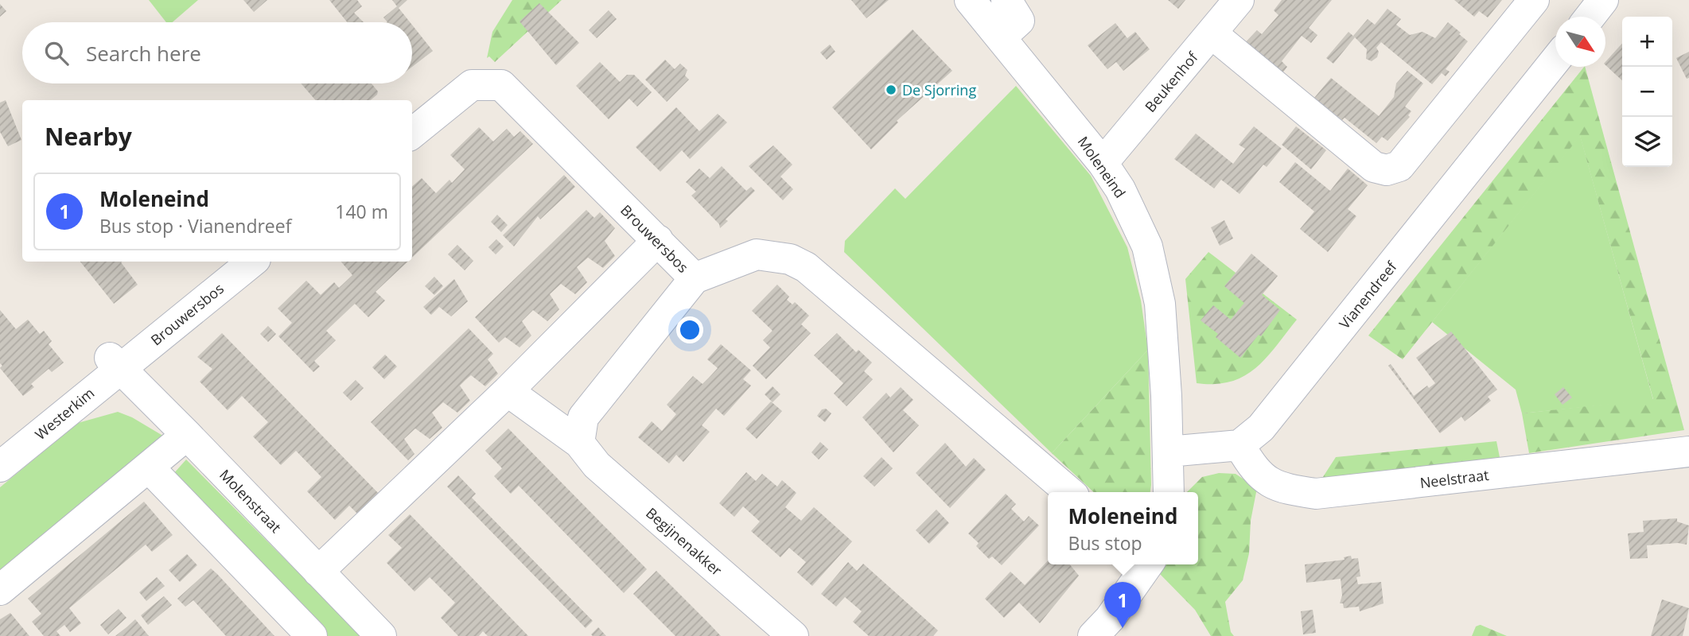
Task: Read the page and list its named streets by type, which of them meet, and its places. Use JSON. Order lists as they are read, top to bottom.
{
  "streets": {
    "street": [
      "Beukenhof",
      "Moleneind",
      "Brouwersbos",
      "Vianendreef",
      "Westerkim",
      "Neelstraat",
      "Molenstraat",
      "Begijnenakker"
    ]
  },
  "crossings": [
    ["Beukenhof", "Moleneind"],
    ["Brouwersbos", "Westerkim"],
    ["Brouwersbos", "Molenstraat"],
    ["Vianendreef", "Neelstraat"],
    ["Westerkim", "Molenstraat"]
  ],
  "places": ["De Sjorring"],
  "north": "bottom right",
  "page": {
    "map_buttons": ["+", "−"],
    "search": "Search here",
    "heading": "Nearby",
    "list": [
      {
        "mark": "1",
        "name": "Moleneind",
        "note": "Bus stop · Vianendreef",
        "value": "140 m"
      }
    ],
    "popup": ["Moleneind", "Bus stop"],
    "pins": "1"
  }
}
